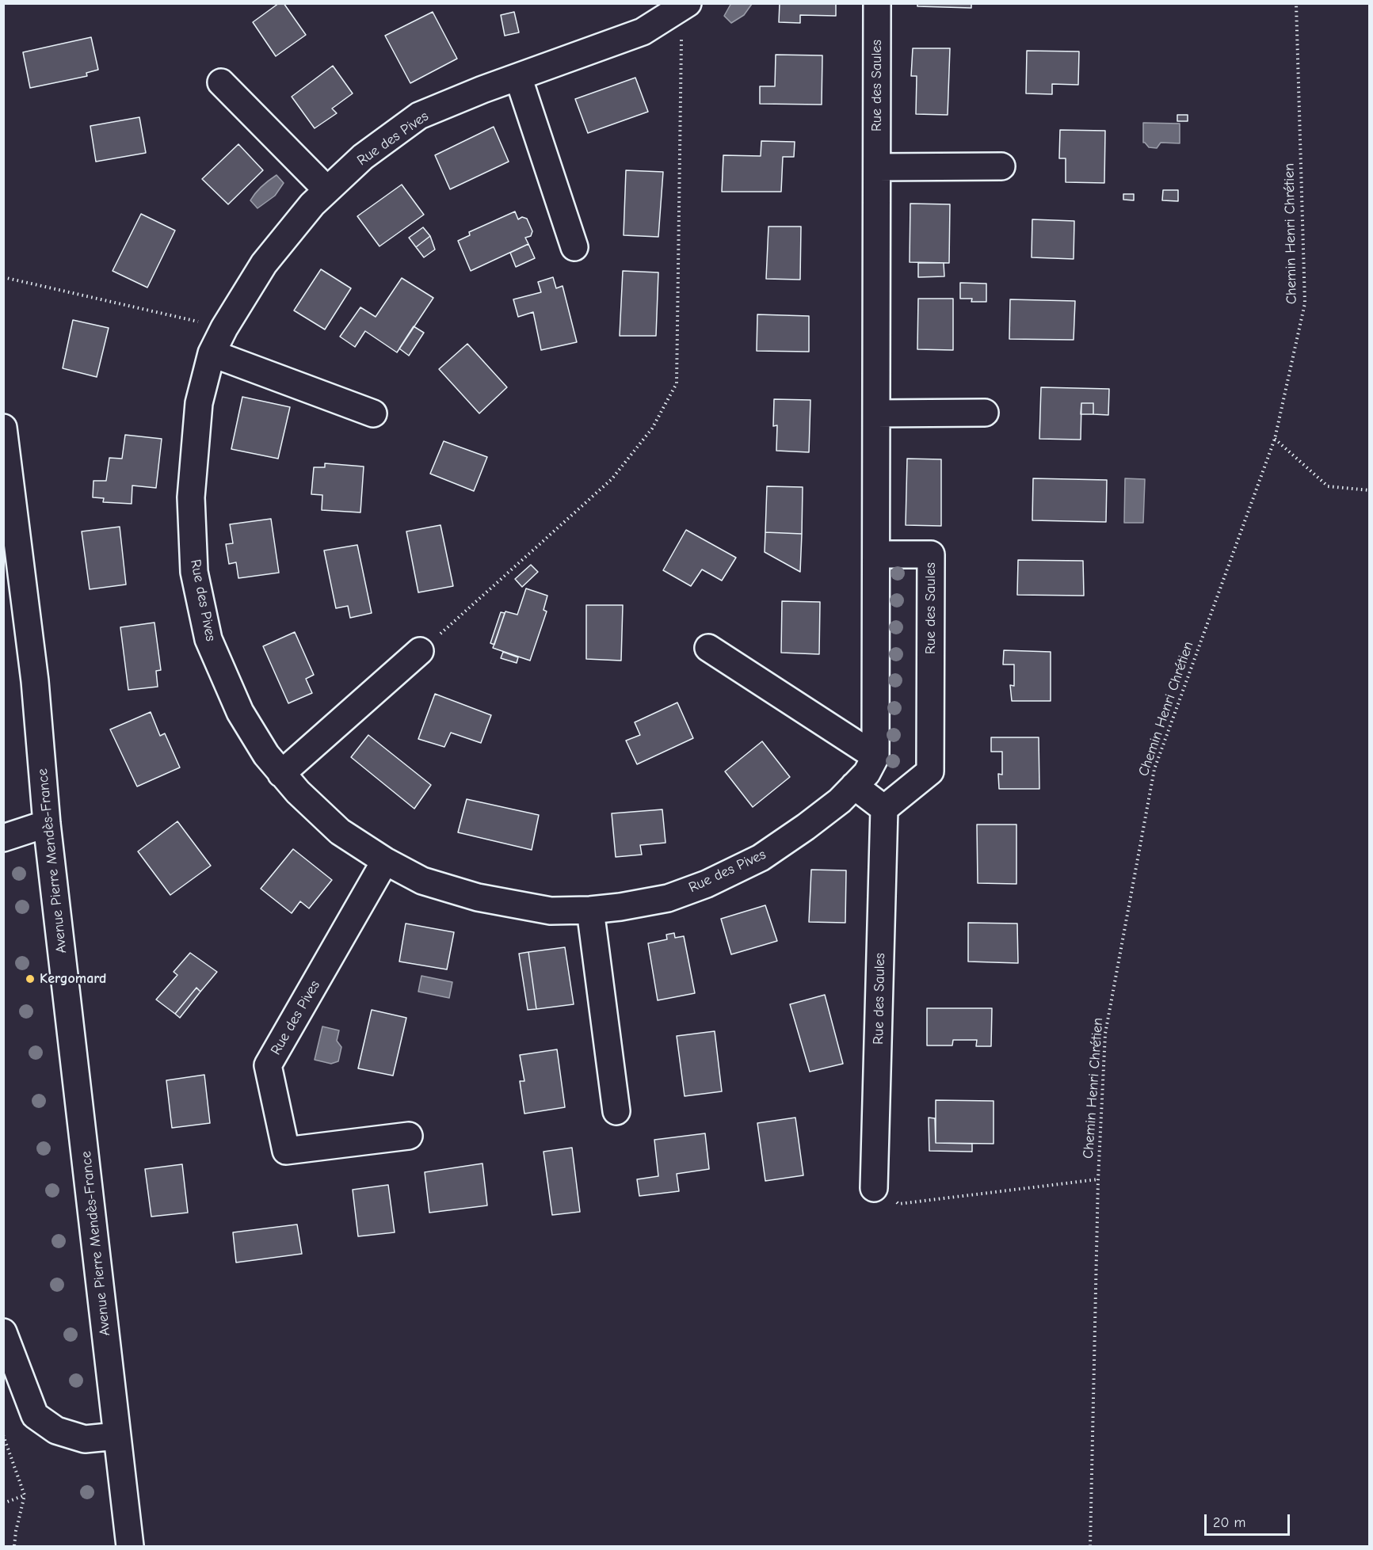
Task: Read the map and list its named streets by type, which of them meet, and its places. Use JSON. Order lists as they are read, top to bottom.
{
  "streets": {
    "street": ["Rue des Saules", "Rue des Pives", "Avenue Pierre Mendès-France"],
    "path": ["Chemin Henri Chrétien"]
  },
  "crossings": [
    ["Rue des Saules", "Rue des Pives"]
  ],
  "places": ["Kergomard"],
  "scale_bar": "20 m"
}
